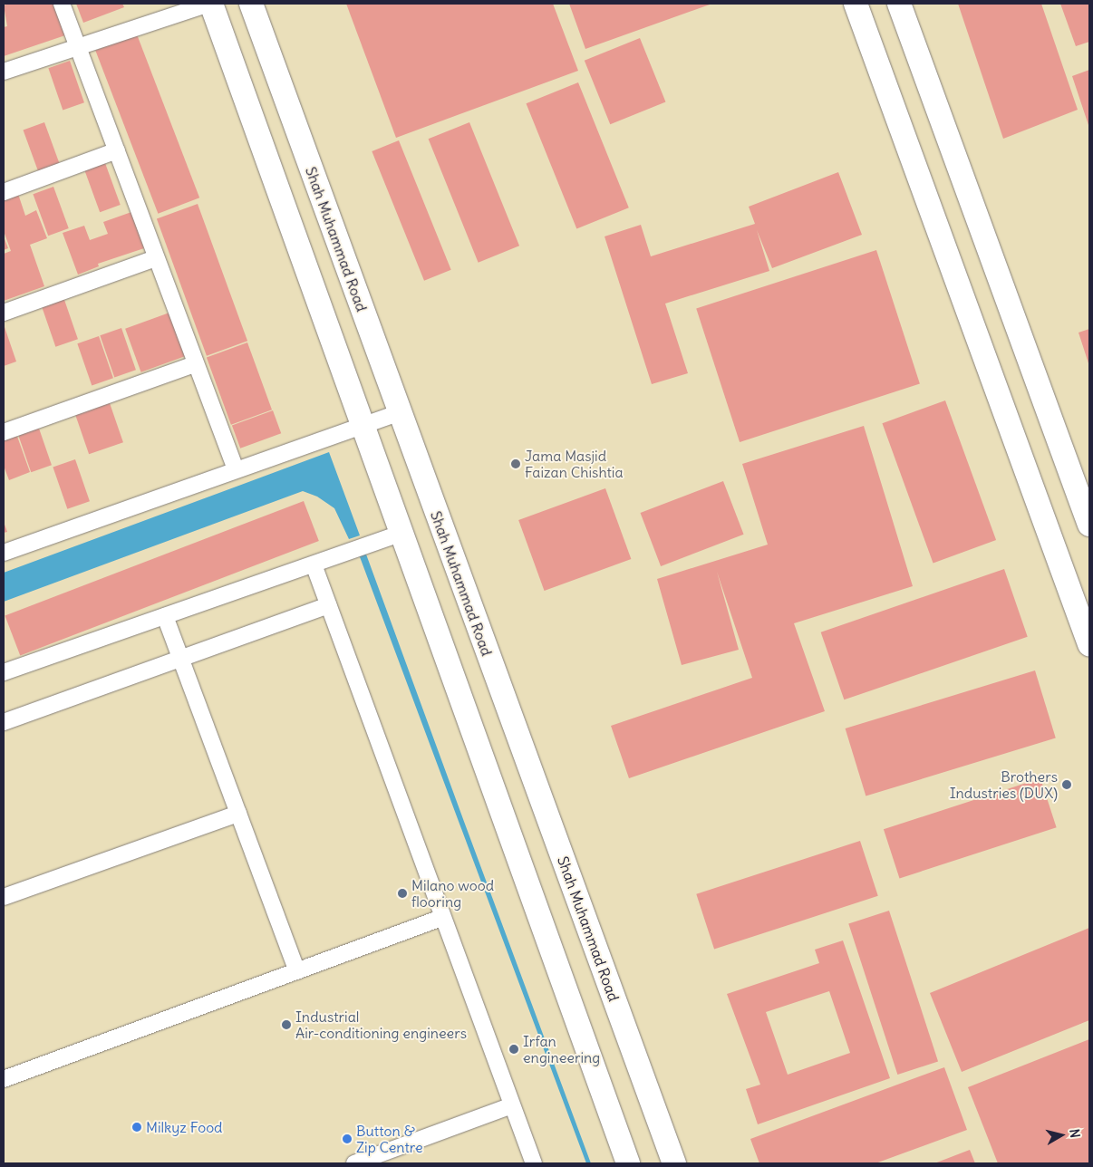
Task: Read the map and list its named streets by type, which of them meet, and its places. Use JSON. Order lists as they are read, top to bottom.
{
  "streets": {
    "main road": ["Shah Muhammad Road"]
  },
  "places": [
    "Jama Masjid Faizan Chishtia",
    "Brothers Industries (DUX)",
    "Milano wood flooring",
    "Industrial Air-conditioning engineers",
    "Irfan engineering",
    "Milkyz Food",
    "Button & Zip Centre"
  ],
  "north": "right"
}
